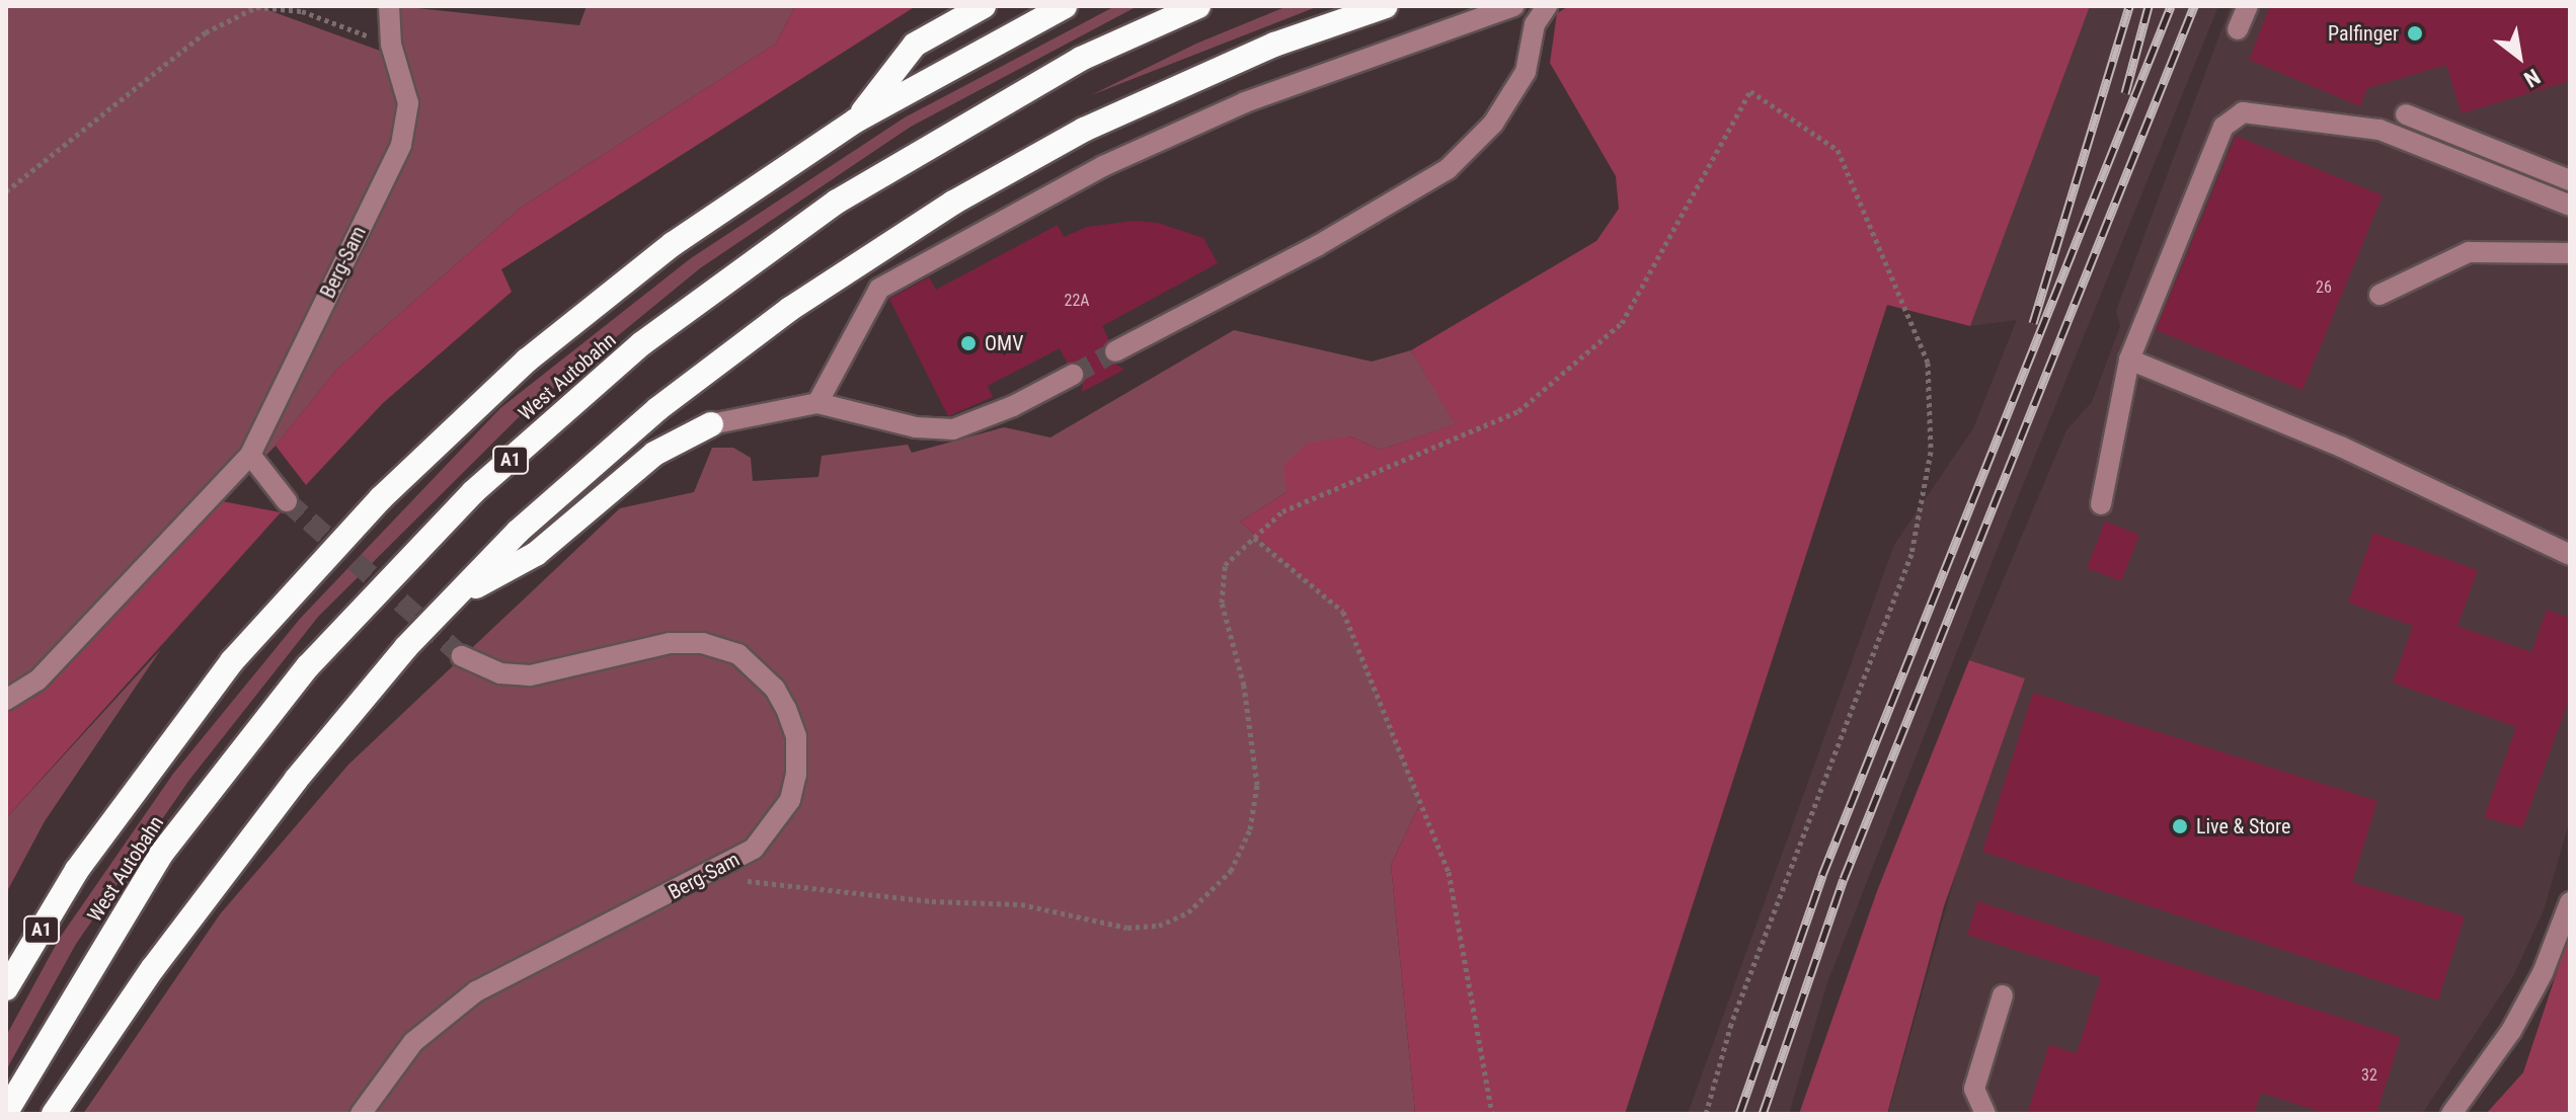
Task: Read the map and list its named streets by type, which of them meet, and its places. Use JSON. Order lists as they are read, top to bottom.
{
  "streets": {
    "highway": ["West Autobahn", "A1"],
    "street": ["Berg-Sam"]
  },
  "places": ["Palfinger", "OMV", "Live & Store"],
  "house_numbers": ["26", "22A", "32"],
  "north": "bottom right"
}
